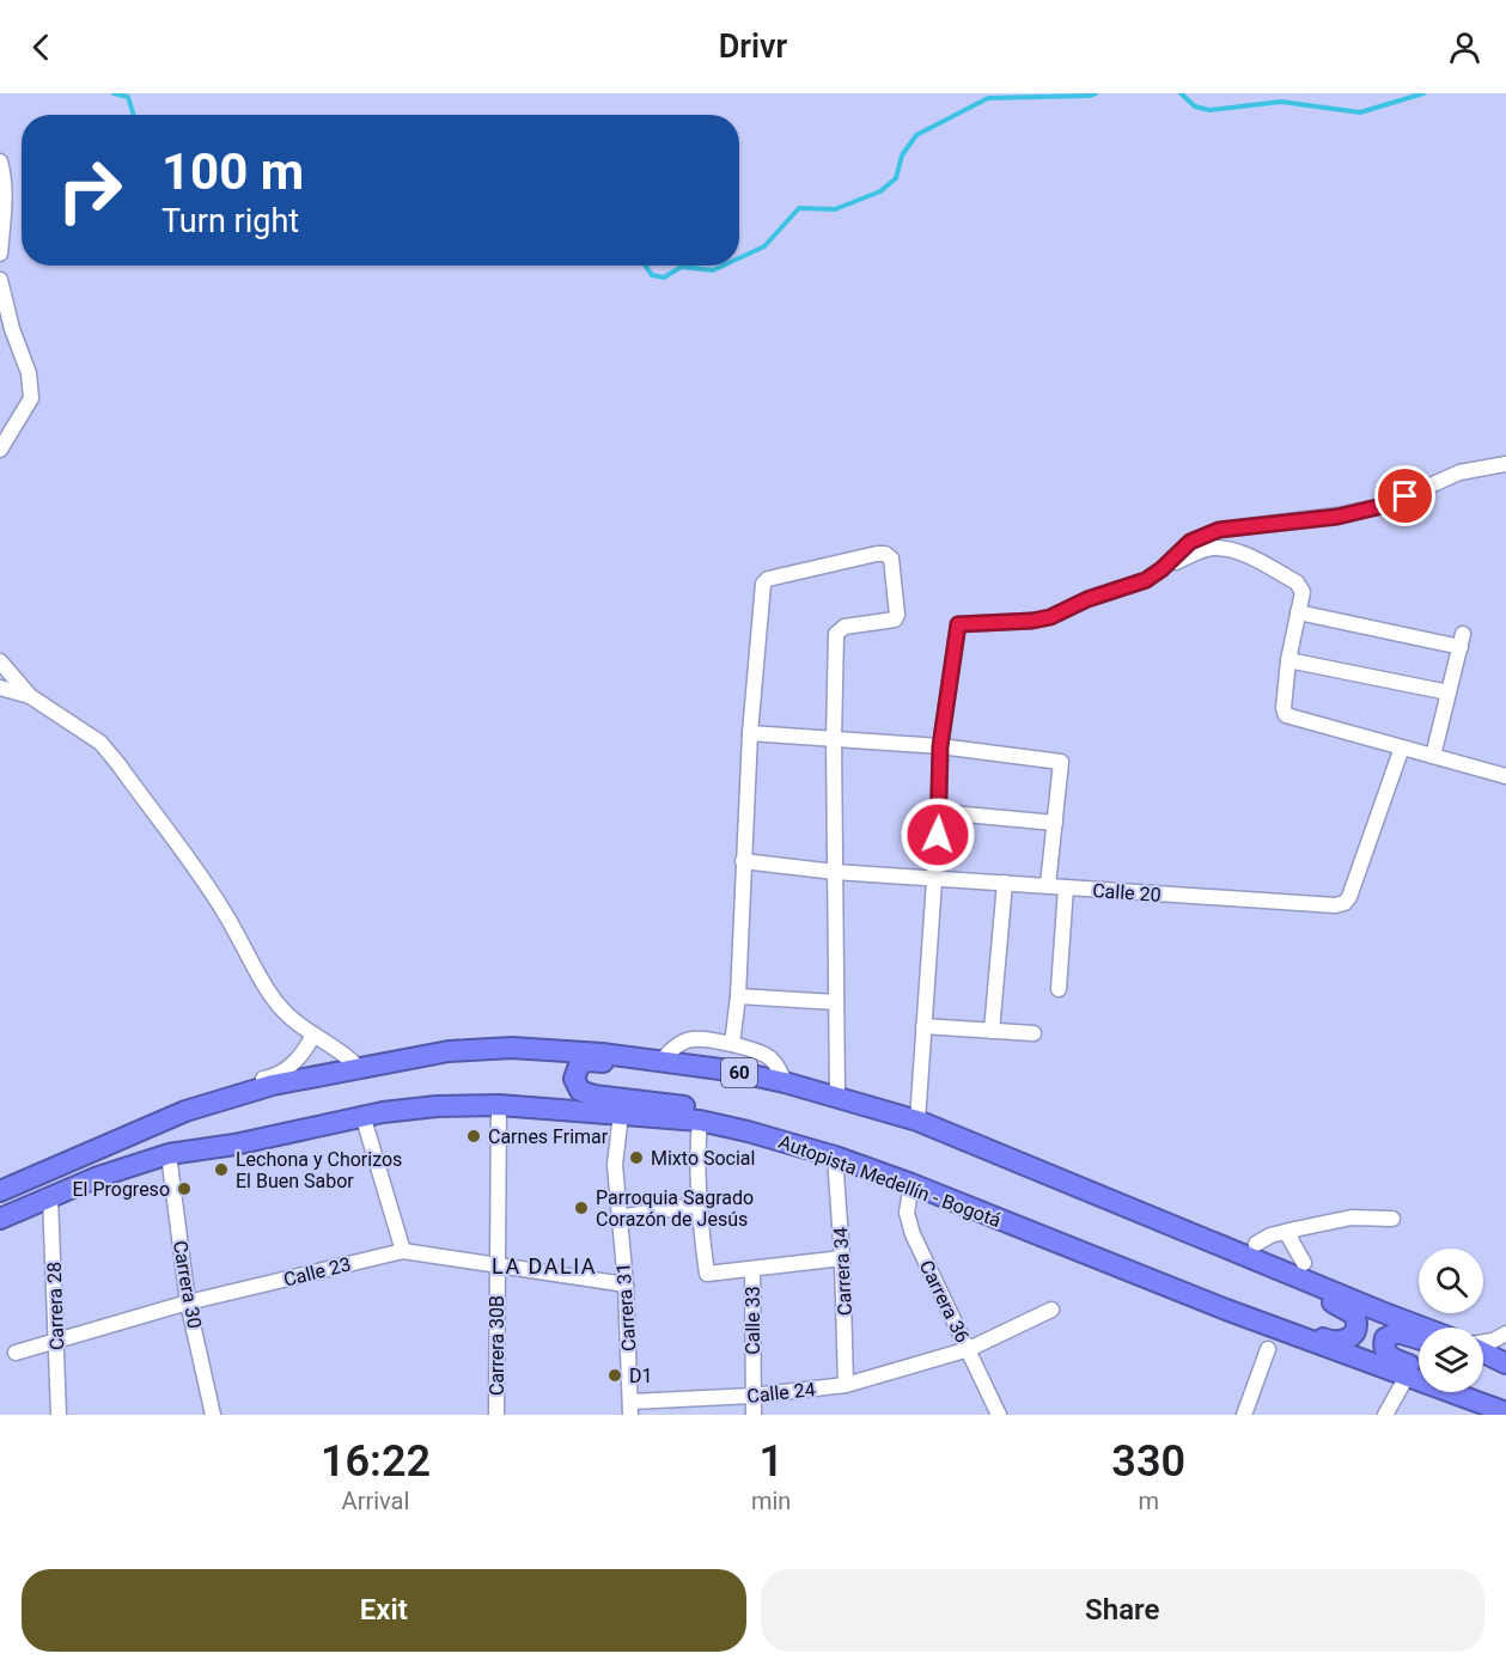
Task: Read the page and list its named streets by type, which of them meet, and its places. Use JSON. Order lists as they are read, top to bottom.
{
  "streets": {
    "highway": ["60", "Autopista Medellín - Bogotá"],
    "street": [
      "Calle 20",
      "Calle 23",
      "Carrera 34",
      "Carrera 30",
      "Carrera 36",
      "Carrera 28",
      "Carrera 31",
      "Calle 33",
      "Carrera 30B",
      "Calle 24"
    ]
  },
  "crossings": [
    ["Autopista Medellín - Bogotá", "Carrera 34"],
    ["Autopista Medellín - Bogotá", "Carrera 30"],
    ["Autopista Medellín - Bogotá", "Carrera 36"],
    ["Autopista Medellín - Bogotá", "Carrera 28"],
    ["Autopista Medellín - Bogotá", "Carrera 31"],
    ["Autopista Medellín - Bogotá", "Carrera 30B"],
    ["Calle 23", "Carrera 30"],
    ["Calle 23", "Carrera 28"],
    ["Calle 23", "Carrera 31"],
    ["Calle 23", "Carrera 30B"],
    ["Carrera 34", "Calle 24"],
    ["Carrera 36", "Calle 24"],
    ["Carrera 31", "Calle 24"],
    ["Calle 33", "Calle 24"]
  ],
  "districts": ["LA DALIA"],
  "places": [
    "Carnes Frimar",
    "Mixto Social",
    "Lechona y Chorizos El Buen Sabor",
    "El Progreso",
    "Parroquia Sagrado Corazón de Jesús",
    "D1"
  ],
  "page": {
    "header": "Drivr",
    "turn": ["100 m", "Turn right"],
    "eta": [
      "16:22",
      "Arrival",
      "1",
      "min",
      "330",
      "m"
    ],
    "buttons": ["Exit", "Share"]
  }
}
